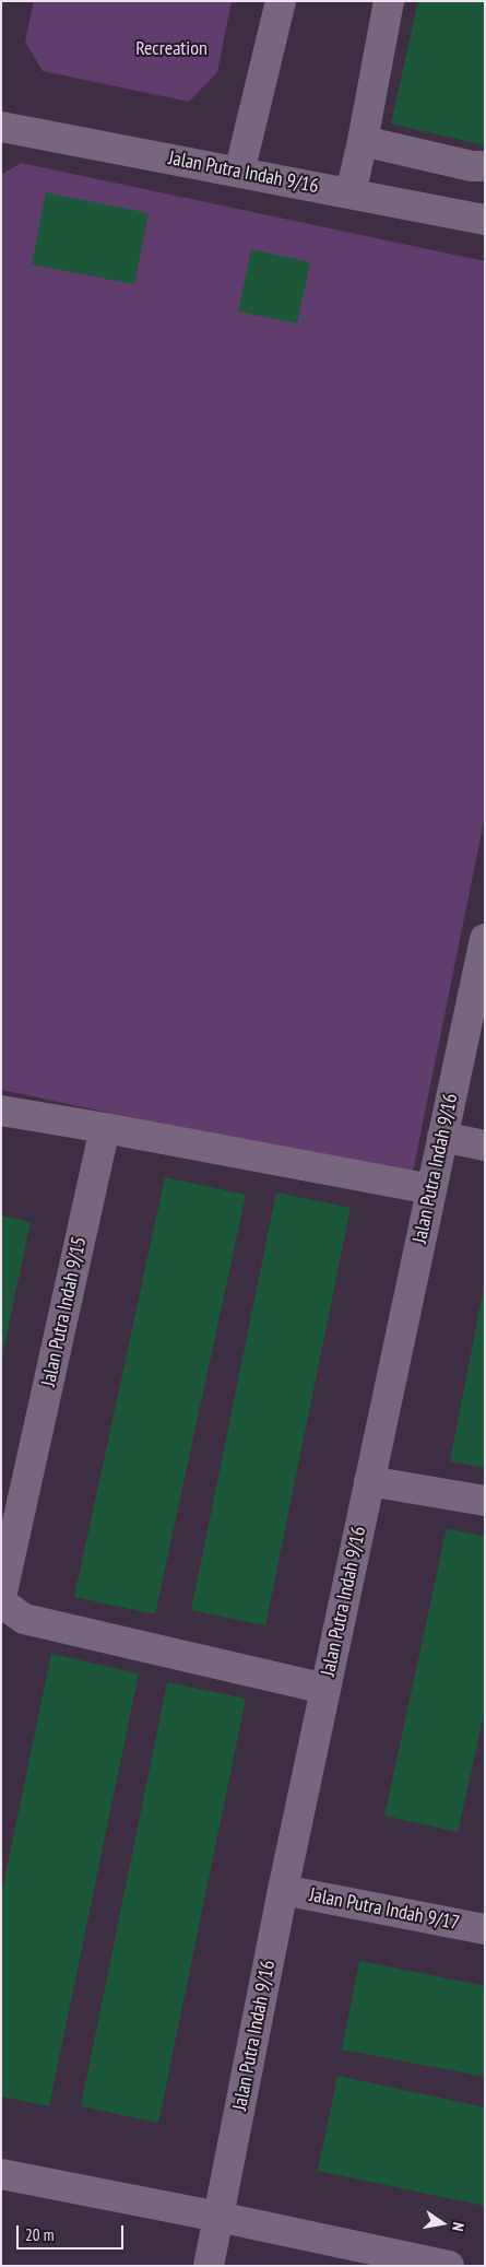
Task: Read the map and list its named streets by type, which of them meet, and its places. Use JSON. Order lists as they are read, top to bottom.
{
  "streets": {
    "street": ["Jalan Putra Indah 9/16", "Jalan Putra Indah 9/15", "Jalan Putra Indah 9/17"]
  },
  "crossings": [
    ["Jalan Putra Indah 9/16", "Jalan Putra Indah 9/17"]
  ],
  "parks": ["Recreation"],
  "scale_bar": "20 m",
  "north": "right"
}
